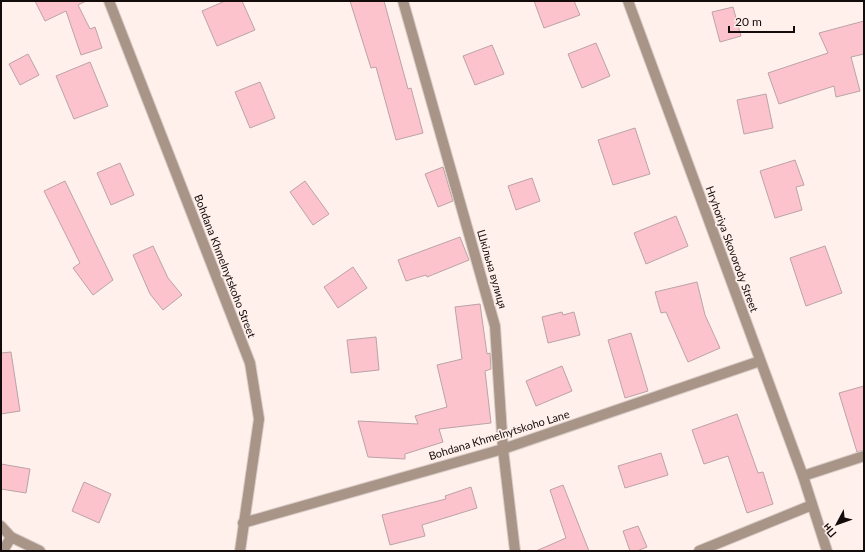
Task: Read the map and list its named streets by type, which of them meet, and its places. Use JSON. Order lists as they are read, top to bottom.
{
  "streets": {
    "street": [
      "Hryhoriya Skovorody Street",
      "Bohdana Khmelnytskoho Street",
      "Шкільна вулиця",
      "Bohdana Khmelnytskoho Lane"
    ]
  },
  "crossings": [
    ["Hryhoriya Skovorody Street", "Bohdana Khmelnytskoho Lane"],
    ["Bohdana Khmelnytskoho Street", "Bohdana Khmelnytskoho Lane"],
    ["Шкільна вулиця", "Bohdana Khmelnytskoho Lane"]
  ],
  "scale_bar": "20 m",
  "north": "bottom left"
}
